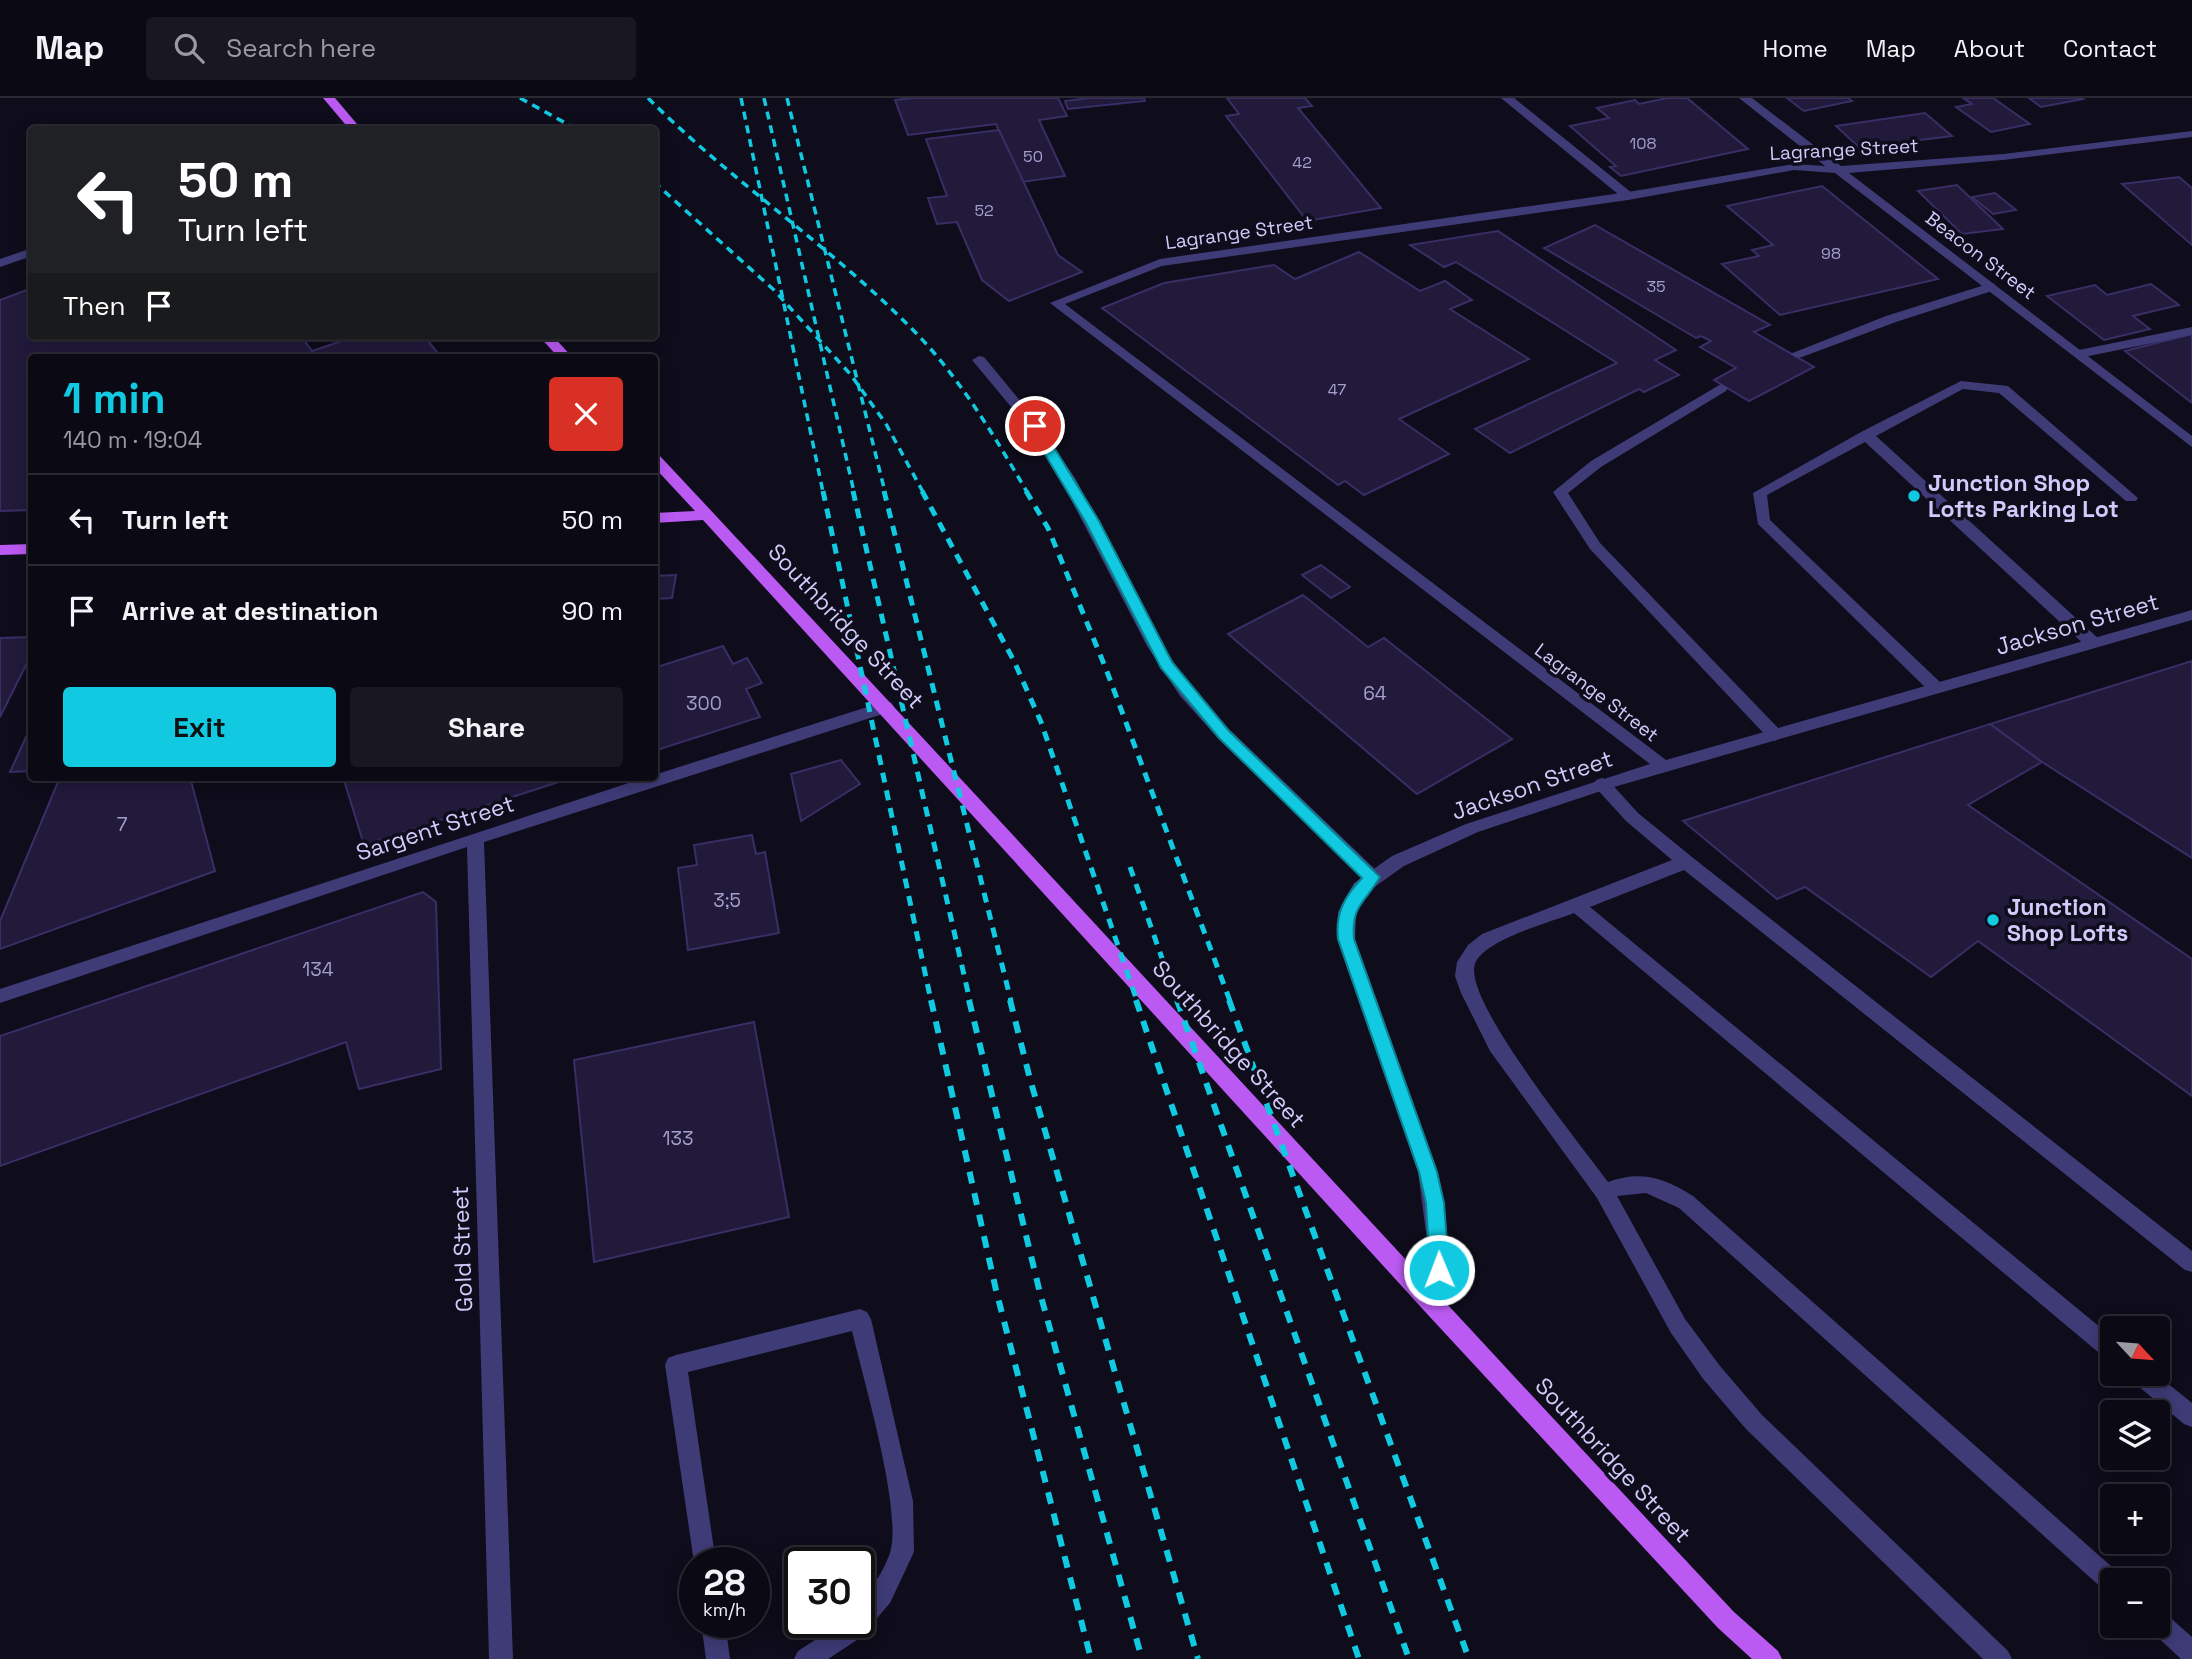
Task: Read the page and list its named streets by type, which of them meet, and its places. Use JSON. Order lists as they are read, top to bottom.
{
  "streets": {
    "main road": ["Southbridge Street"],
    "street": [
      "Lagrange Street",
      "Beacon Street",
      "Jackson Street",
      "Sargent Street",
      "Gold Street"
    ]
  },
  "crossings": [
    ["Lagrange Street", "Beacon Street"],
    ["Lagrange Street", "Jackson Street"],
    ["Jackson Street", "Southbridge Street"],
    ["Southbridge Street", "Sargent Street"],
    ["Sargent Street", "Gold Street"]
  ],
  "places": ["Junction Shop Lofts Parking Lot", "Junction Shop Lofts"],
  "house_numbers": [
    "108",
    "50",
    "42",
    "52",
    "98",
    "35",
    "47",
    "64",
    "300",
    "7",
    "3;5",
    "134",
    "133"
  ],
  "north": "bottom right",
  "page": {
    "header": "Map",
    "search": "Search here",
    "nav": [
      "Home",
      "Map",
      "About",
      "Contact"
    ],
    "turn": ["50 m", "Turn left"],
    "then": "Then",
    "heading": ["1 min", "140 m · 19:04"],
    "list": [
      {
        "name": "Turn left",
        "value": "50 m"
      },
      {
        "name": "Arrive at destination",
        "value": "90 m"
      }
    ],
    "buttons": ["Exit", "Share"],
    "map_buttons": ["+", "−"],
    "speed": "28 km/h",
    "limit": "30"
  }
}
